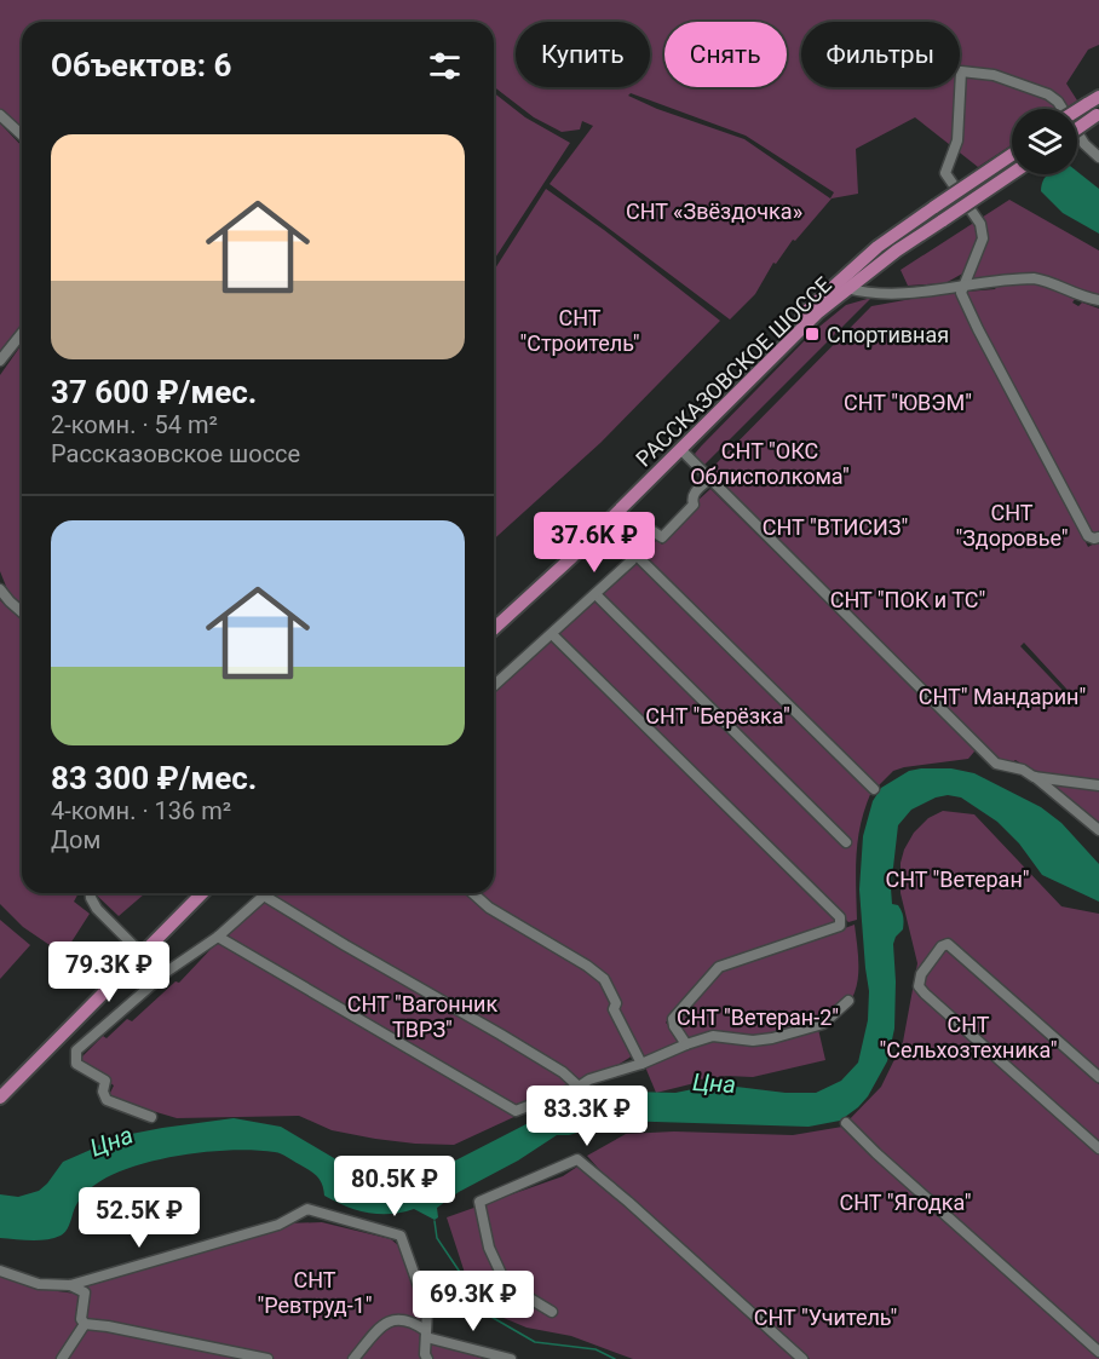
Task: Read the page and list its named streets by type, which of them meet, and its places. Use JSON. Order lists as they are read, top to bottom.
{
  "streets": {
    "main road": ["РАССКАЗОВСКОЕ ШОССЕ"]
  },
  "water": ["Цна"],
  "parks": [
    "СНТ «Звёздочка»",
    "СНТ \"Строитель\"",
    "СНТ \"ЮВЭМ\"",
    "СНТ \"ОКС Облисполкома\"",
    "СНТ \"Здоровье\"",
    "СНТ \"ВТИСИЗ\"",
    "СНТ \"ПОК и ТС\"",
    "СНТ\" Мандарин\"",
    "СНТ \"Берёзка\"",
    "СНТ \"Ветеран\"",
    "СНТ \"Вагонник ТВРЗ\"",
    "СНТ \"Ветеран-2\"",
    "СНТ \"Сельхозтехника\"",
    "СНТ \"Ягодка\"",
    "СНТ \"Ревтруд-1\"",
    "СНТ \"Учитель\""
  ],
  "places": {
    "transit": ["Спортивная"]
  },
  "page": {
    "chip": ["Купить", "Снять", "Фильтры"],
    "heading": "Объектов: 6",
    "list": [
      {
        "name": "37 600 ₽/мес.",
        "note": "2-комн. · 54 m² · Рассказовское шоссе"
      },
      {
        "name": "83 300 ₽/мес.",
        "note": "4-комн. · 136 m² · Дом"
      }
    ],
    "price": [
      "37.6K ₽",
      "79.3K ₽",
      "83.3K ₽",
      "80.5K ₽",
      "52.5K ₽",
      "69.3K ₽"
    ]
  }
}
